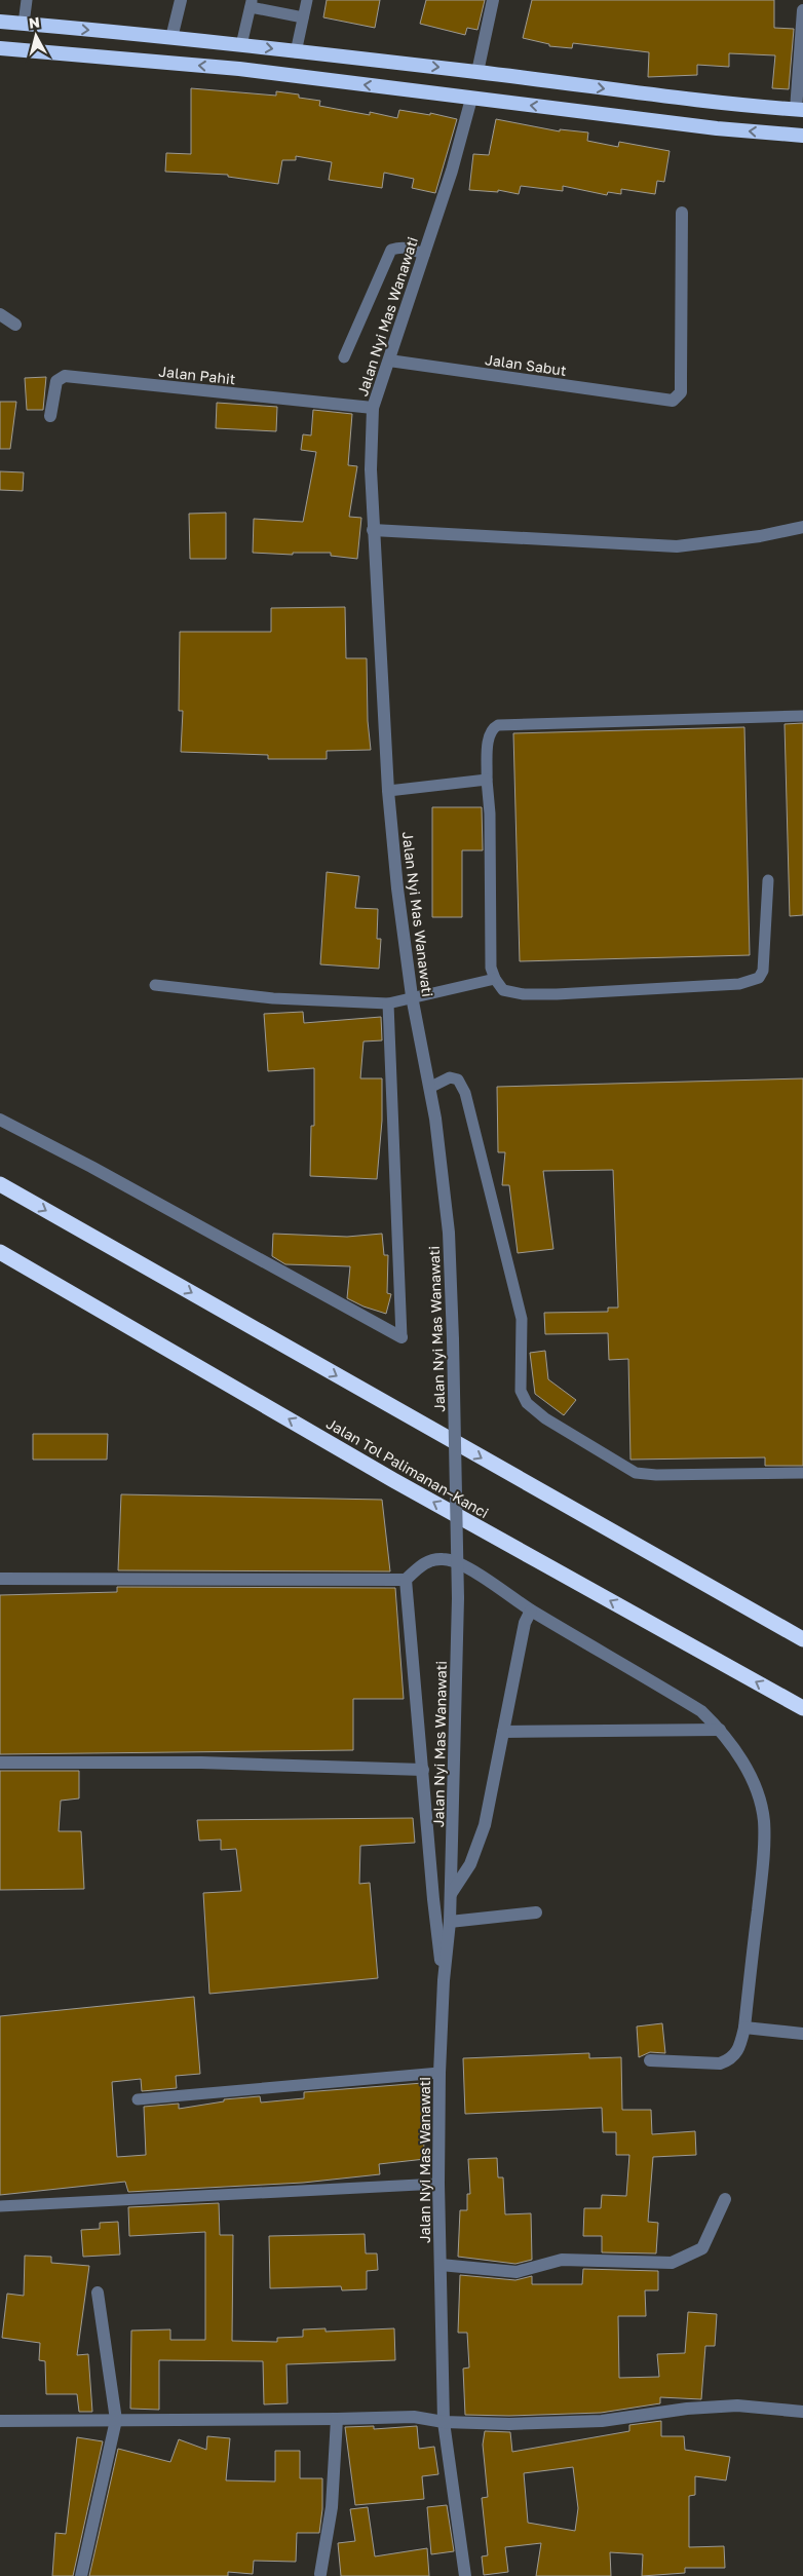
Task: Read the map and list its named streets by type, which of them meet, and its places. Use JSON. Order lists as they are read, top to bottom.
{
  "streets": {
    "highway": ["Jalan Tol Palimanan–Kanci"],
    "street": ["Jalan Nyi Mas Wanawati", "Jalan Sabut", "Jalan Pahit"]
  },
  "crossings": [
    ["Jalan Nyi Mas Wanawati", "Jalan Sabut"],
    ["Jalan Nyi Mas Wanawati", "Jalan Pahit"]
  ],
  "north": "top"
}
